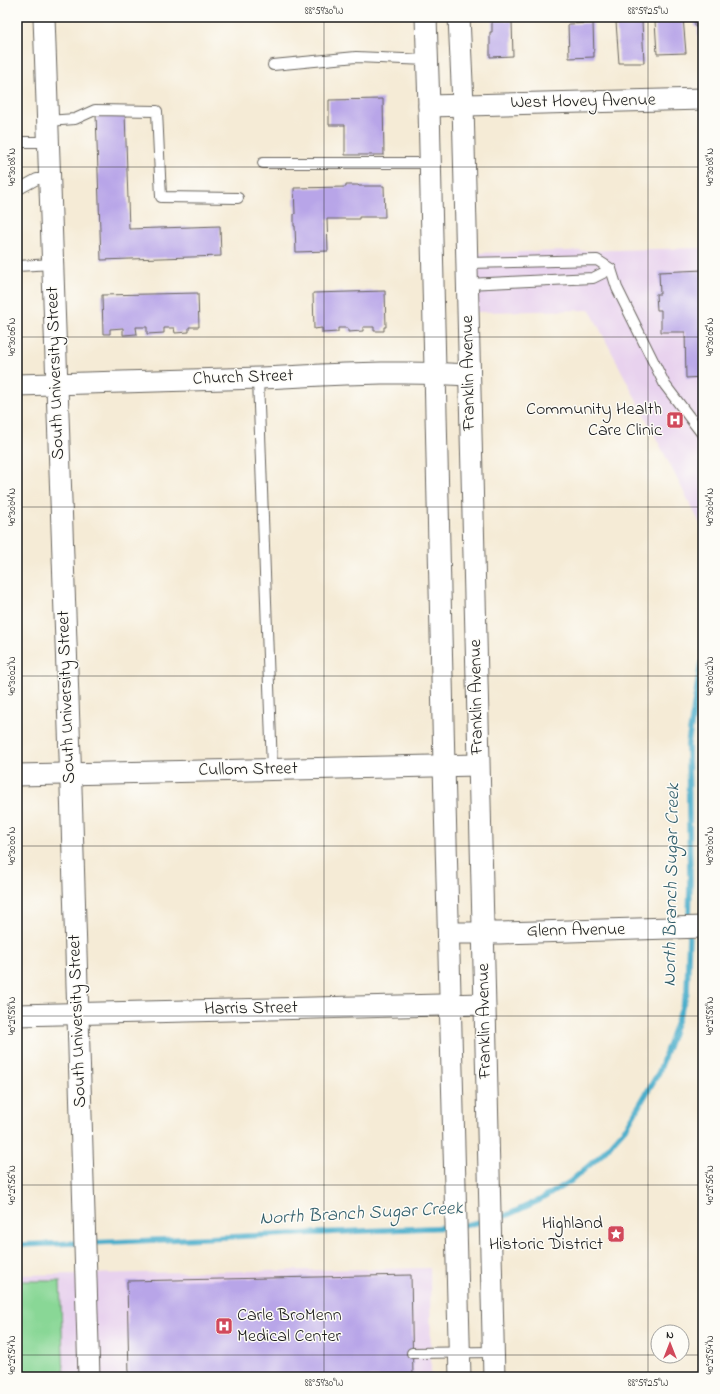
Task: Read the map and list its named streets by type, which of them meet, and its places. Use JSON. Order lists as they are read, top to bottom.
{
  "streets": {
    "street": [
      "West Hovey Avenue",
      "South University Street",
      "Franklin Avenue",
      "Church Street",
      "Cullom Street",
      "Glenn Avenue",
      "Harris Street"
    ]
  },
  "crossings": [
    ["West Hovey Avenue", "Franklin Avenue"],
    ["South University Street", "Church Street"],
    ["South University Street", "Cullom Street"],
    ["South University Street", "Harris Street"],
    ["Franklin Avenue", "Church Street"],
    ["Franklin Avenue", "Cullom Street"],
    ["Franklin Avenue", "Glenn Avenue"],
    ["Franklin Avenue", "Harris Street"]
  ],
  "water": ["North Branch Sugar Creek"],
  "places": {
    "hospital": ["Community Health Care Clinic", "Carle BroMenn Medical Center"],
    "place": ["Highland Historic District"]
  },
  "north": "top",
  "coordinates": [
    "88°59'30\"W",
    "88°59'25\"W",
    "40°30'08\"N",
    "40°30'06\"N",
    "40°30'04\"N",
    "40°30'02\"N",
    "40°30'00\"N",
    "40°29'58\"N",
    "40°29'56\"N",
    "40°29'54\"N"
  ]
}
